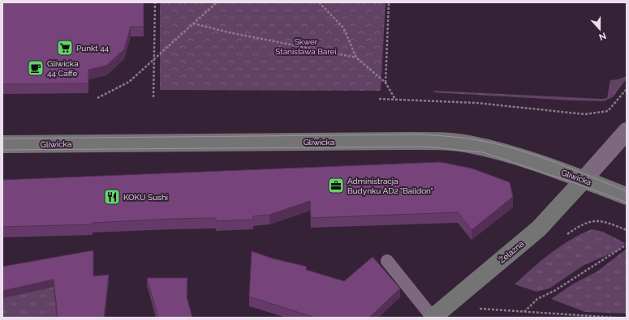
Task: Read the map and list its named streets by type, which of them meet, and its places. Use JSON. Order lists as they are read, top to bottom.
{
  "streets": {
    "street": ["Gliwicka", "Żelazna"]
  },
  "crossings": [
    ["Gliwicka", "Żelazna"]
  ],
  "parks": ["Skwer Stanisława Barei"],
  "places": {
    "supermarket": ["Punkt 44"],
    "cafe": ["Gliwicka 44 Caffe"],
    "office": ["Administracja Budynku AD2 \"Baildon\""],
    "restaurant": ["KOKU Sushi"]
  },
  "north": "bottom"
}
